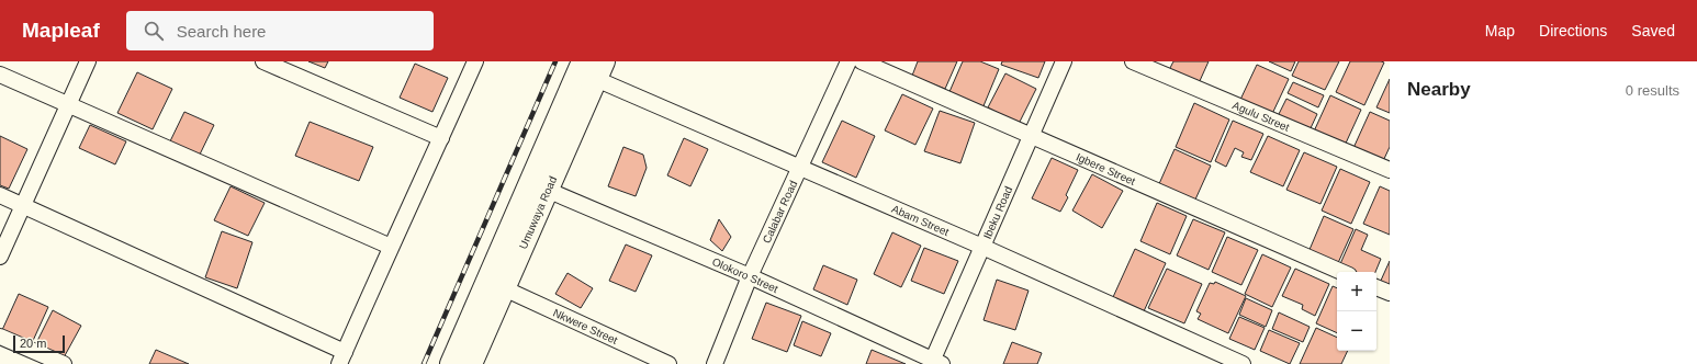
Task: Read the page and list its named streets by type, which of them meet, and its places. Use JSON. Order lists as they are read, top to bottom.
{
  "streets": {
    "street": [
      "Agulu Street",
      "Igbere Street",
      "Calabar Road",
      "Umuwaya Road",
      "Ibeku Road",
      "Abam Street",
      "Olokoro Street",
      "Nkwere Street"
    ]
  },
  "crossings": [
    ["Igbere Street", "Ibeku Road"],
    ["Calabar Road", "Abam Street"],
    ["Calabar Road", "Olokoro Street"],
    ["Umuwaya Road", "Abam Street"],
    ["Umuwaya Road", "Olokoro Street"],
    ["Umuwaya Road", "Nkwere Street"],
    ["Ibeku Road", "Abam Street"],
    ["Ibeku Road", "Olokoro Street"]
  ],
  "scale_bar": "20 m",
  "page": {
    "header": "Mapleaf",
    "search": "Search here",
    "nav": ["Map", "Directions", "Saved"],
    "heading": ["Nearby", "0 results"],
    "map_buttons": ["+", "−"],
    "scale": "20 m"
  }
}
